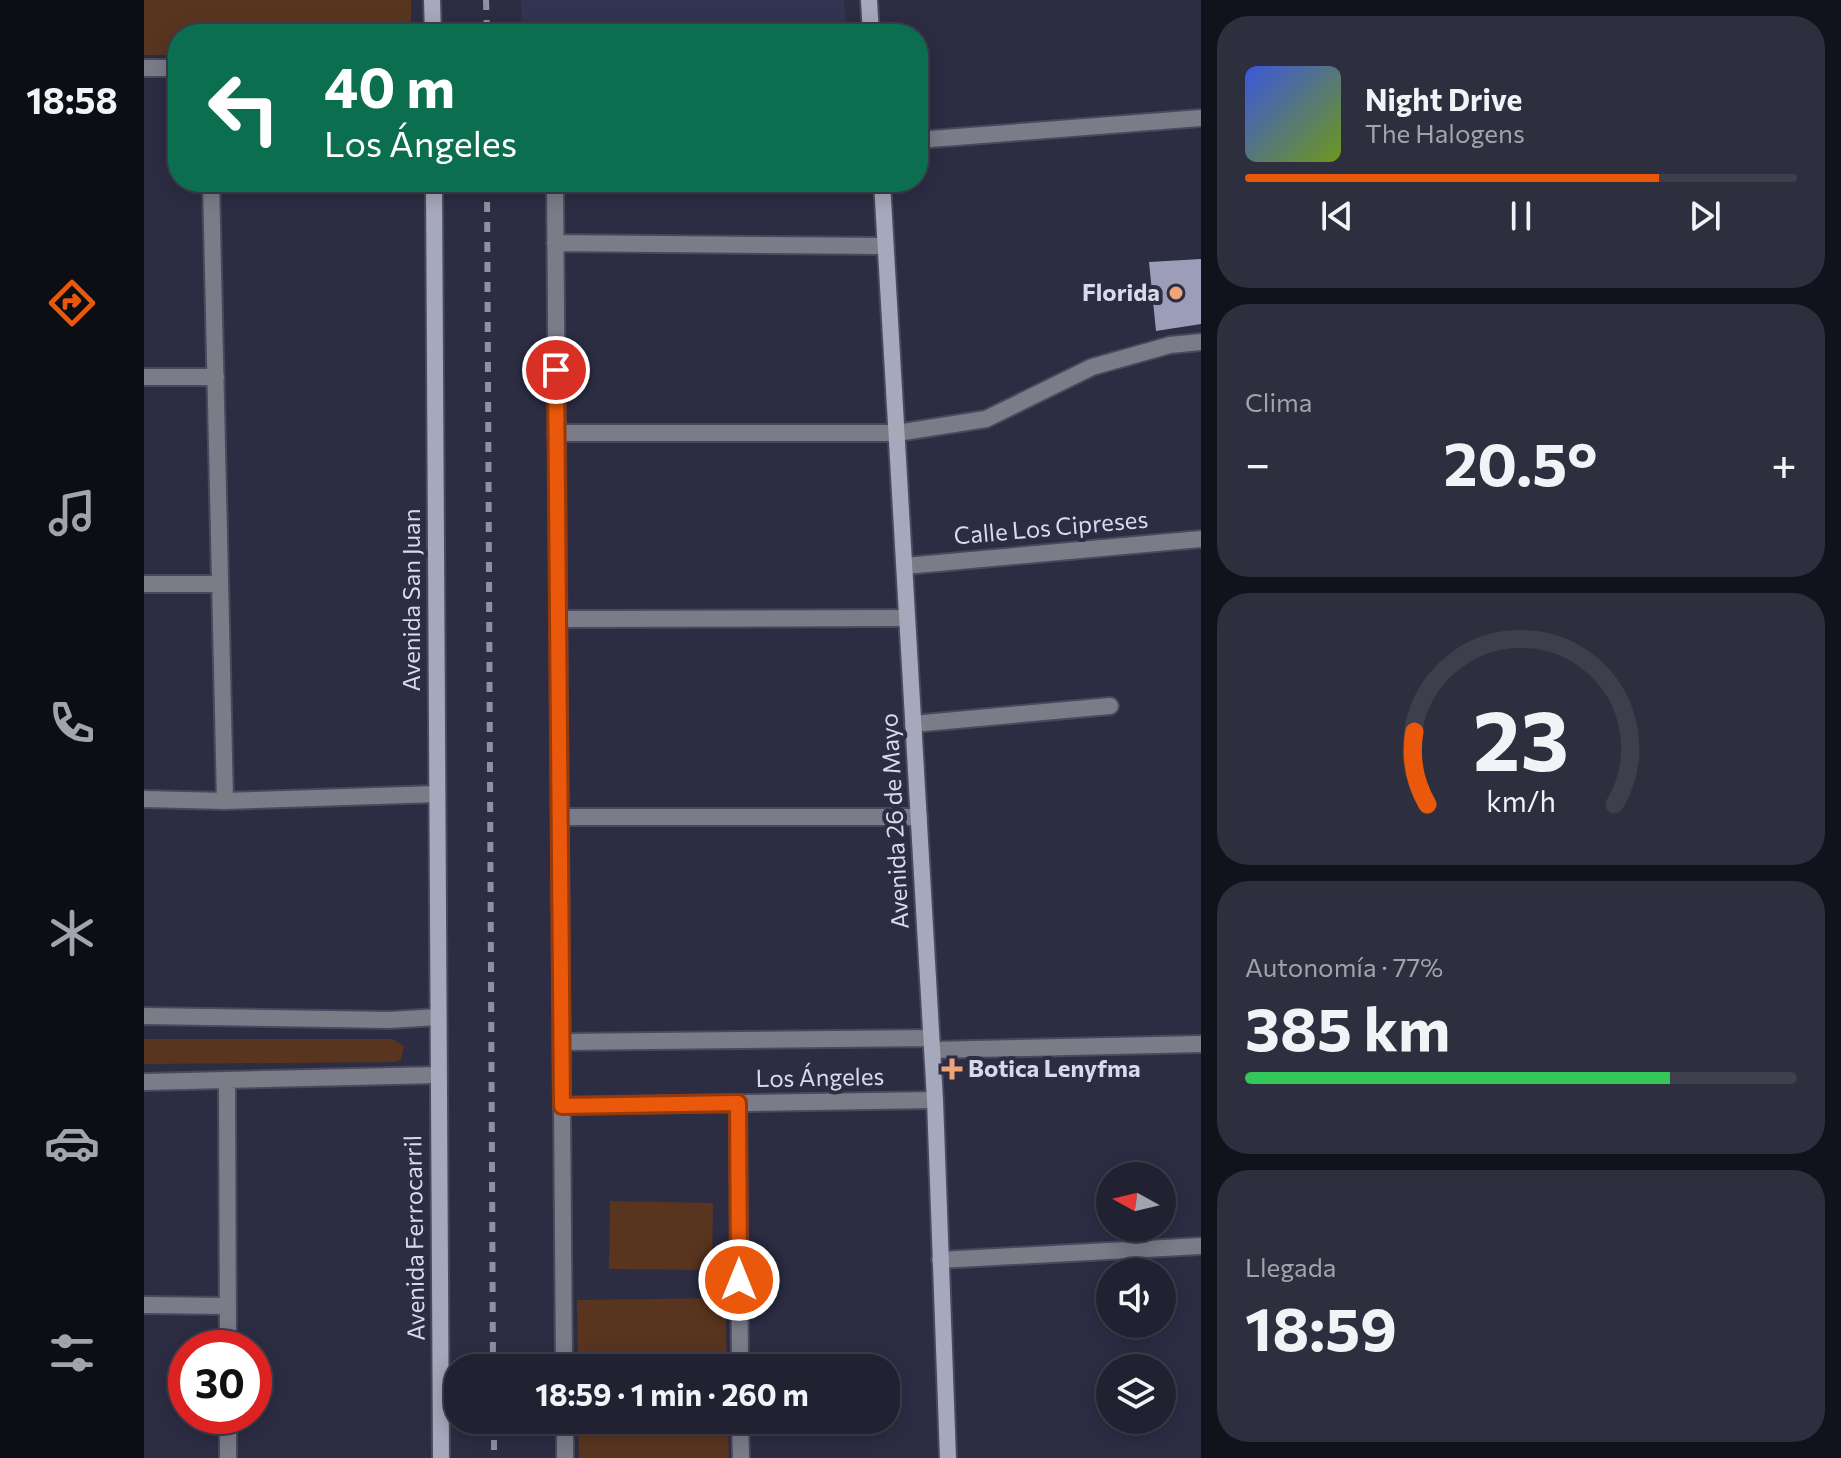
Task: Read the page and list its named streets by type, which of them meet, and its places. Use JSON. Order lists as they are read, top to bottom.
{
  "streets": {
    "street": [
      "Calle Los Cipreses",
      "Avenida San Juan",
      "Avenida 26 de Mayo",
      "Los Ángeles",
      "Avenida Ferrocarril"
    ]
  },
  "crossings": [
    ["Calle Los Cipreses", "Avenida 26 de Mayo"],
    ["Avenida San Juan", "Avenida Ferrocarril"],
    ["Avenida 26 de Mayo", "Los Ángeles"]
  ],
  "places": {
    "other": ["Florida"],
    "health": ["Botica Lenyfma"]
  },
  "north": "left",
  "page": {
    "tabs": "18:58",
    "turn": ["40 m", "Los Ángeles"],
    "song": ["Night Drive", "The Halogens"],
    "tile": [
      "Clima",
      ["Autonomía · 77%", "385 km"],
      ["Llegada", "18:59"]
    ],
    "heat": ["−", "20.5°", "+"],
    "limit": "30",
    "trip": "18:59 · 1 min · 260 m",
    "gauge": ["23", "km/h"]
  }
}
